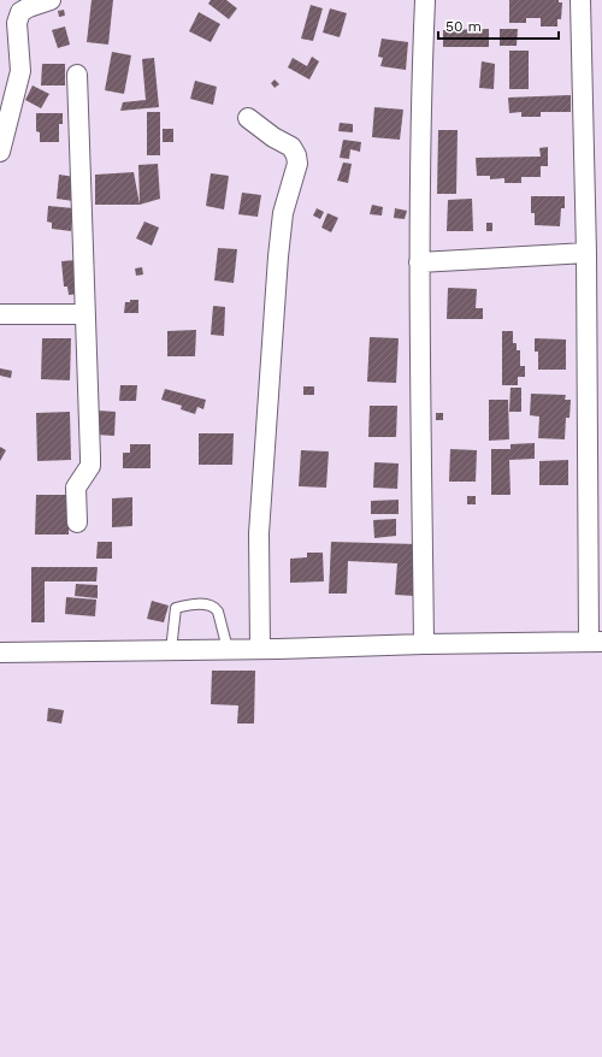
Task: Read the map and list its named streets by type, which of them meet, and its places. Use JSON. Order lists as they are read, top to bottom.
{
  "scale_bar": "50 m"
}
